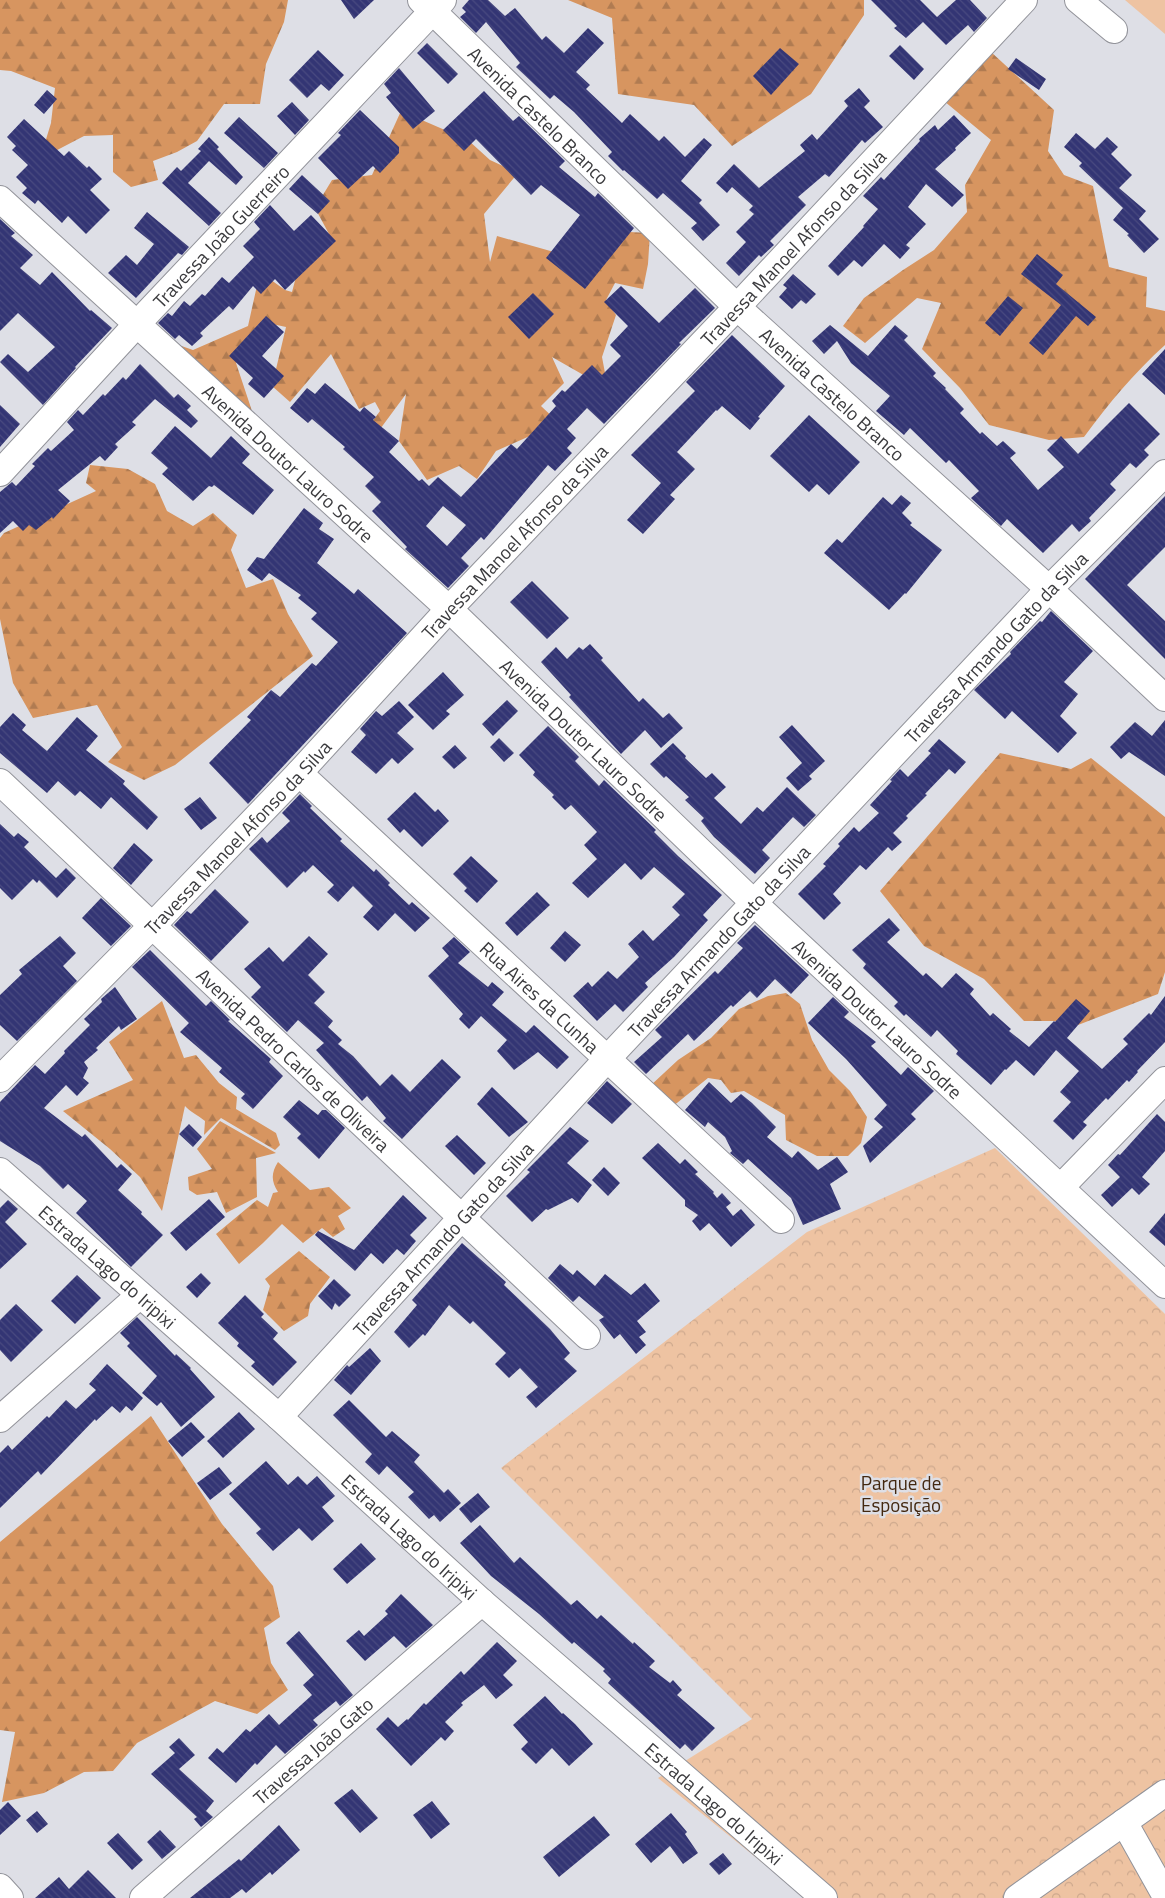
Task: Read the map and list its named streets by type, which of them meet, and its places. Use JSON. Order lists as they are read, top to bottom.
{
  "streets": {
    "street": [
      "Avenida Castelo Branco",
      "Travessa João Guerreiro",
      "Travessa Manoel Afonso da Silva",
      "Avenida Doutor Lauro Sodre",
      "Travessa Armando Gato da Silva",
      "Rua Aires da Cunha",
      "Avenida Pedro Carlos de Oliveira",
      "Estrada Lago do Iripixi",
      "Travessa João Gato"
    ]
  },
  "crossings": [
    ["Avenida Castelo Branco", "Travessa João Guerreiro"],
    ["Avenida Castelo Branco", "Travessa Manoel Afonso da Silva"],
    ["Avenida Castelo Branco", "Travessa Armando Gato da Silva"],
    ["Travessa João Guerreiro", "Avenida Doutor Lauro Sodre"],
    ["Travessa Manoel Afonso da Silva", "Avenida Doutor Lauro Sodre"],
    ["Travessa Manoel Afonso da Silva", "Rua Aires da Cunha"],
    ["Travessa Manoel Afonso da Silva", "Avenida Pedro Carlos de Oliveira"],
    ["Avenida Doutor Lauro Sodre", "Travessa Armando Gato da Silva"],
    ["Travessa Armando Gato da Silva", "Rua Aires da Cunha"],
    ["Travessa Armando Gato da Silva", "Avenida Pedro Carlos de Oliveira"],
    ["Travessa Armando Gato da Silva", "Estrada Lago do Iripixi"],
    ["Estrada Lago do Iripixi", "Travessa João Gato"]
  ],
  "parks": ["Parque de Esposição"]
}
